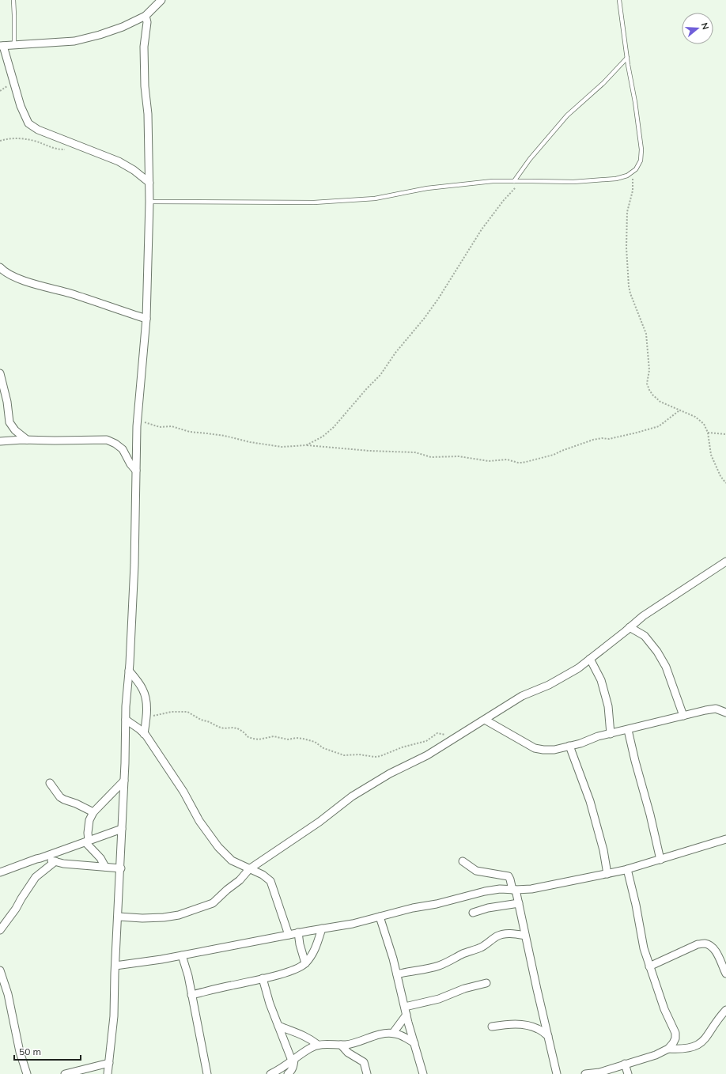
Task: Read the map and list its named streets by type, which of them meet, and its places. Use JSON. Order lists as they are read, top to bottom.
{
  "scale_bar": "50 m",
  "north": "right"
}
